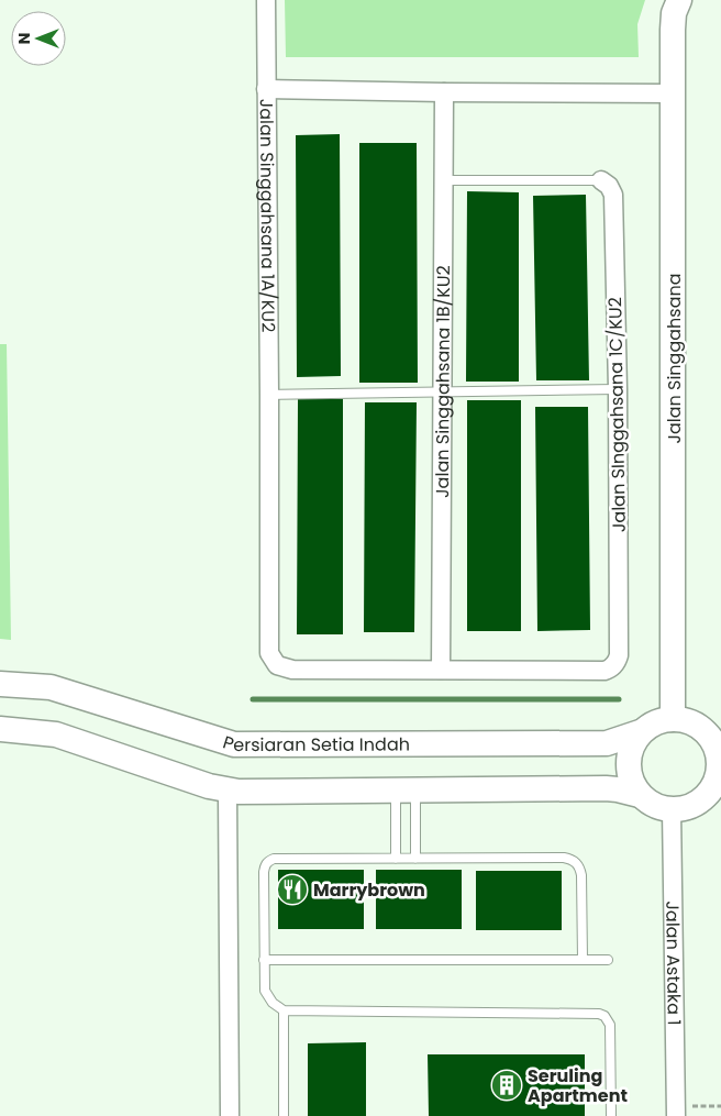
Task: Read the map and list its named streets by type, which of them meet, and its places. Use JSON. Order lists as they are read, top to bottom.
{
  "streets": {
    "street": [
      "Jalan Singgahsana 1A/KU2",
      "Jalan Singgahsana",
      "Jalan Singgahsana 1B/KU2",
      "Jalan SInggahsana 1C/KU2",
      "Persiaran Setia Indah",
      "Jalan Astaka 1"
    ]
  },
  "crossings": [
    ["Jalan Singgahsana 1A/KU2", "Jalan Singgahsana"],
    ["Jalan Singgahsana 1A/KU2", "Jalan Singgahsana 1B/KU2"],
    ["Jalan Singgahsana 1A/KU2", "Jalan SInggahsana 1C/KU2"],
    ["Jalan Singgahsana", "Persiaran Setia Indah"],
    ["Jalan Singgahsana", "Jalan Astaka 1"],
    ["Jalan Singgahsana 1B/KU2", "Jalan SInggahsana 1C/KU2"],
    ["Persiaran Setia Indah", "Jalan Astaka 1"]
  ],
  "places": {
    "restaurant": ["Marrybrown"],
    "building": ["Seruling Apartment"]
  },
  "north": "left"
}
